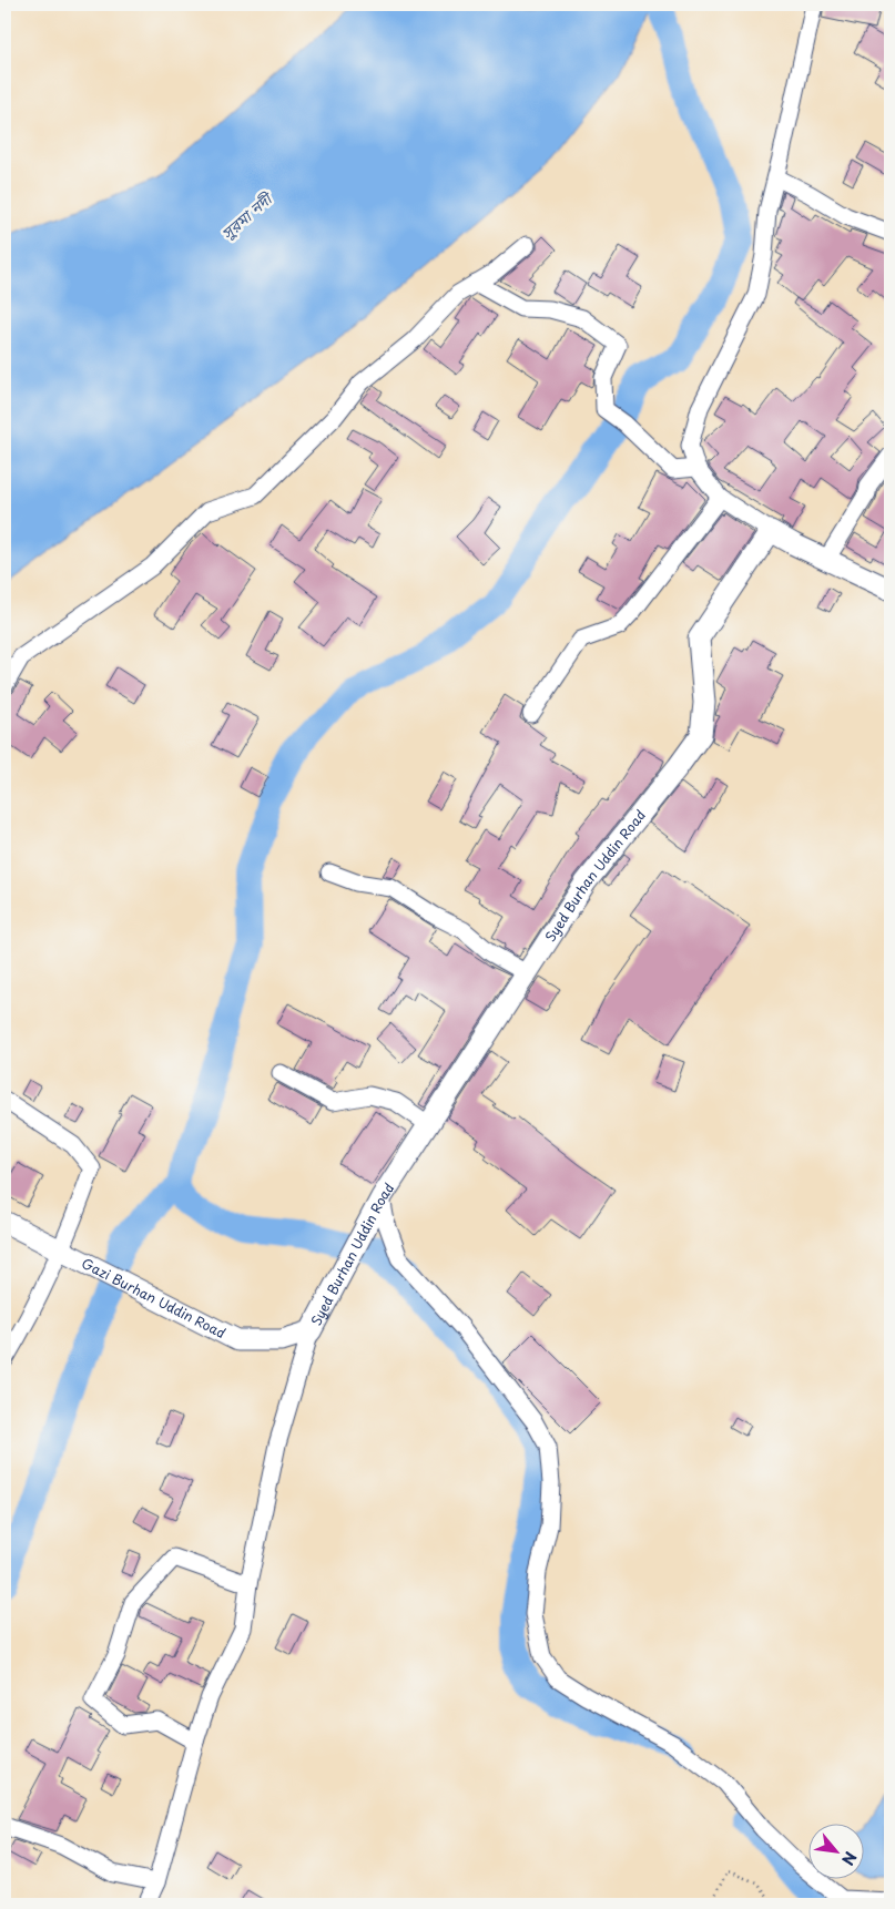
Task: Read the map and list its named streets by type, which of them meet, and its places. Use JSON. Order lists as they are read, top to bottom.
{
  "streets": {
    "street": ["Syed Burhan Uddin Road", "Gazi Burhan Uddin Road"]
  },
  "crossings": [
    ["Syed Burhan Uddin Road", "Gazi Burhan Uddin Road"]
  ],
  "water": ["সুরমা নদী"],
  "north": "bottom right"
}
